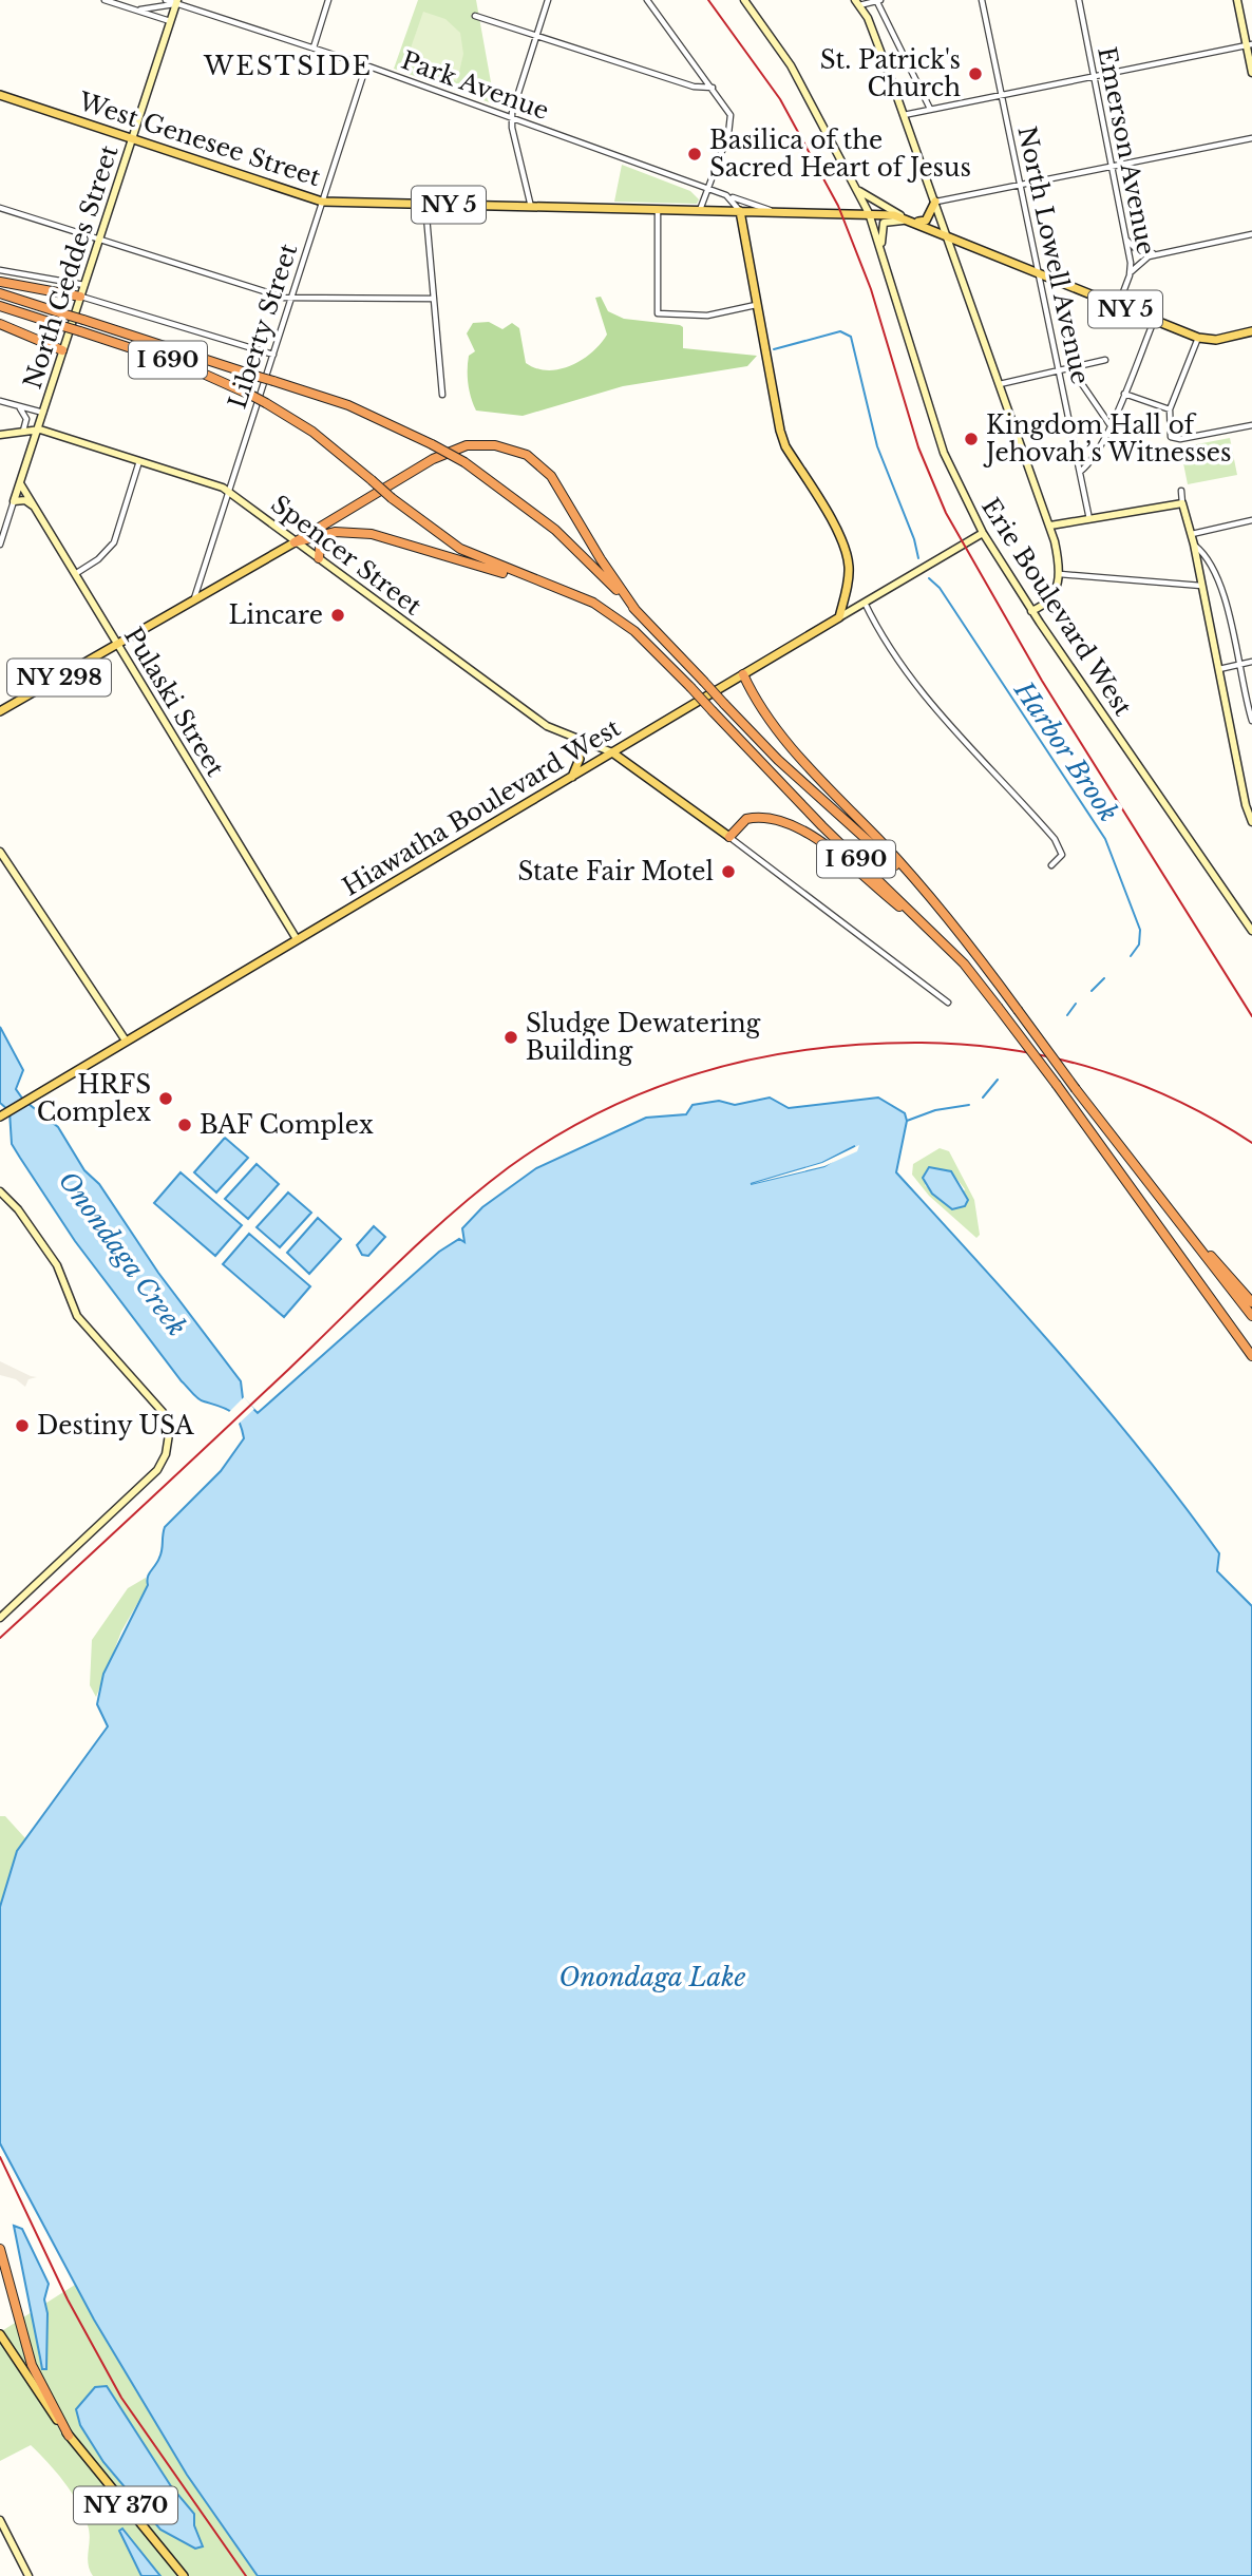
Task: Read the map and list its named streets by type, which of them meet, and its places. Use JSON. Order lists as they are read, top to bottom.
{
  "streets": {
    "highway": ["I 690"],
    "main road": [
      "West Genesee Street",
      "NY 5",
      "NY 298",
      "Hiawatha Boulevard West",
      "NY 370"
    ],
    "street": [
      "Park Avenue",
      "Emerson Avenue",
      "North Lowell Avenue",
      "North Geddes Street",
      "Liberty Street",
      "Spencer Street",
      "Erie Boulevard West",
      "Pulaski Street"
    ]
  },
  "crossings": [
    ["Park Avenue", "West Genesee Street"],
    ["Park Avenue", "North Geddes Street"],
    ["Park Avenue", "Liberty Street"],
    ["West Genesee Street", "Emerson Avenue"],
    ["West Genesee Street", "North Lowell Avenue"],
    ["West Genesee Street", "North Geddes Street"],
    ["West Genesee Street", "Liberty Street"],
    ["West Genesee Street", "Erie Boulevard West"],
    ["North Geddes Street", "Spencer Street"],
    ["North Geddes Street", "Pulaski Street"],
    ["Liberty Street", "Spencer Street"],
    ["Liberty Street", "NY 298"],
    ["Spencer Street", "NY 298"],
    ["Spencer Street", "Hiawatha Boulevard West"],
    ["Erie Boulevard West", "Hiawatha Boulevard West"],
    ["NY 298", "Pulaski Street"],
    ["Pulaski Street", "Hiawatha Boulevard West"]
  ],
  "districts": ["WESTSIDE"],
  "water": ["Harbor Brook", "Onondaga Creek", "Onondaga Lake"],
  "places": [
    "St. Patrick's Church",
    "Basilica of the Sacred Heart of Jesus",
    "Kingdom Hall of Jehovah’s Witnesses",
    "Lincare",
    "State Fair Motel",
    "Sludge Dewatering Building",
    "HRFS Complex",
    "BAF Complex",
    "Destiny USA"
  ]
}
